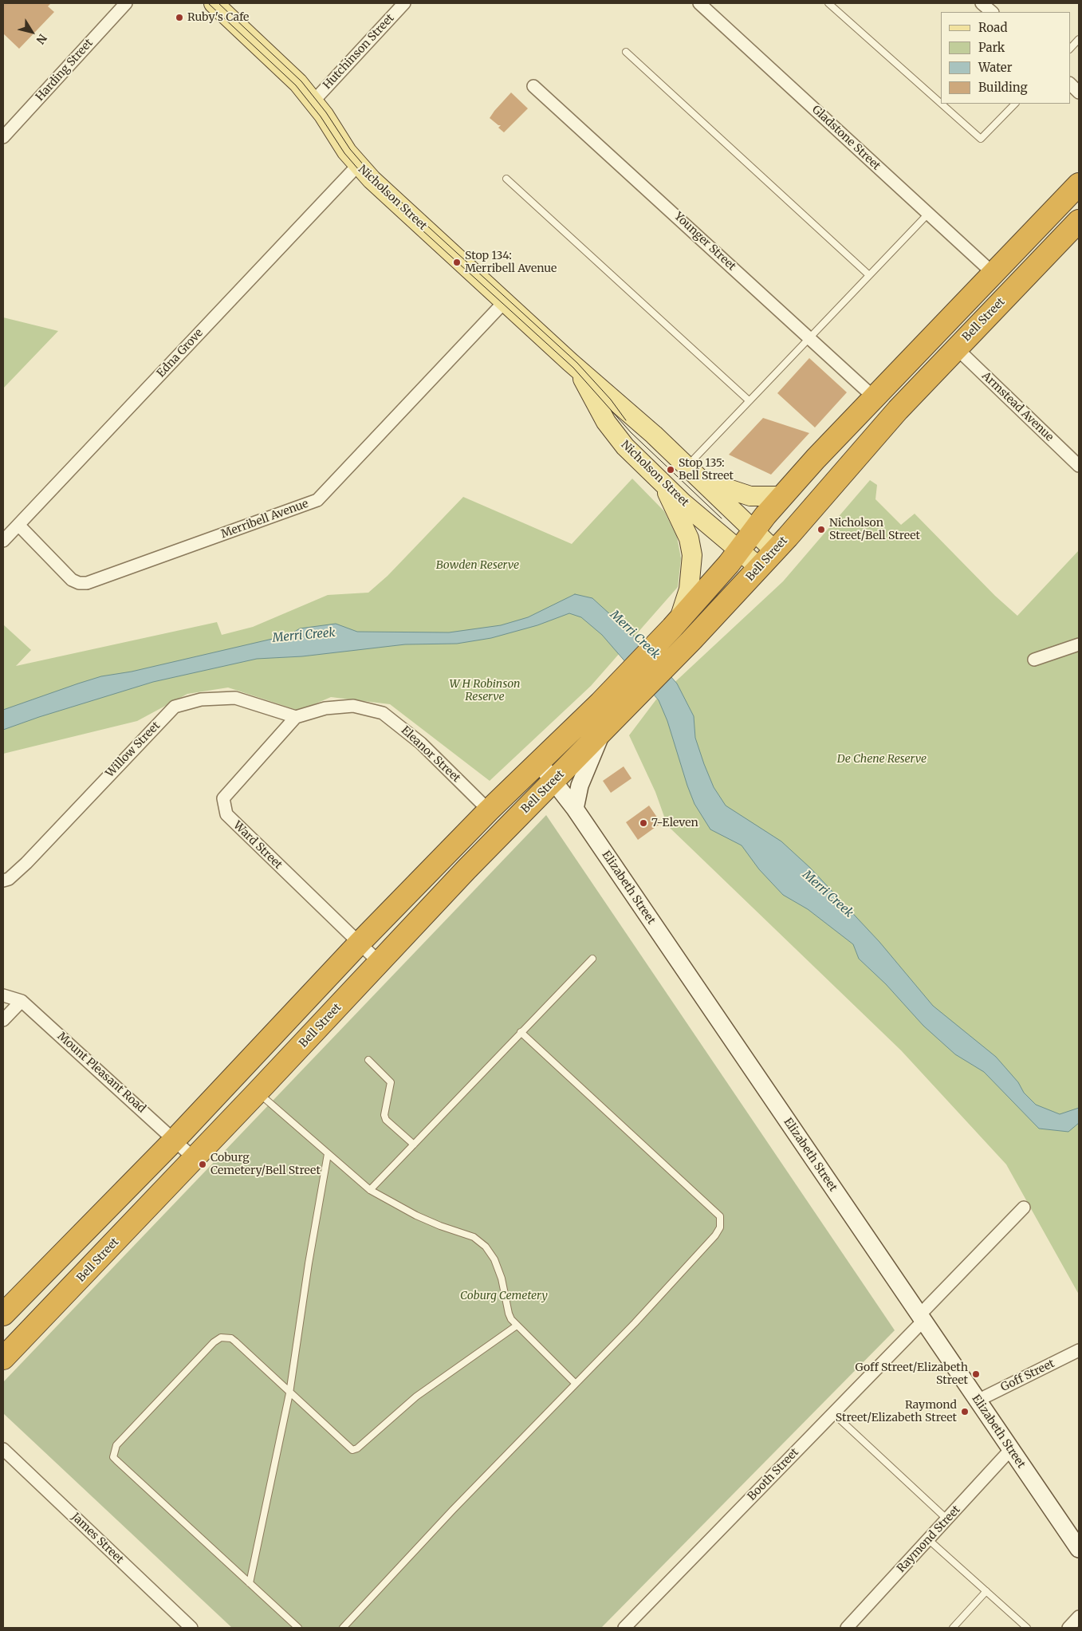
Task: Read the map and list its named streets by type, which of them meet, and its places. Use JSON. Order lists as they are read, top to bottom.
{
  "streets": {
    "highway": ["Bell Street"],
    "main road": ["Nicholson Street", "Elizabeth Street"],
    "street": [
      "Hutchinson Street",
      "Harding Street",
      "Gladstone Street",
      "Younger Street",
      "Edna Grove",
      "Armstead Avenue",
      "Merribell Avenue",
      "Willow Street",
      "Eleanor Street",
      "Ward Street",
      "Mount Pleasant Road",
      "Goff Street",
      "Booth Street",
      "James Street",
      "Raymond Street"
    ]
  },
  "crossings": [
    ["Hutchinson Street", "Nicholson Street"],
    ["Nicholson Street", "Bell Street"],
    ["Nicholson Street", "Edna Grove"],
    ["Nicholson Street", "Merribell Avenue"],
    ["Bell Street", "Armstead Avenue"],
    ["Bell Street", "Ward Street"],
    ["Bell Street", "Elizabeth Street"],
    ["Bell Street", "Mount Pleasant Road"],
    ["Edna Grove", "Merribell Avenue"],
    ["Willow Street", "Eleanor Street"],
    ["Willow Street", "Ward Street"],
    ["Eleanor Street", "Ward Street"],
    ["Elizabeth Street", "Goff Street"],
    ["Elizabeth Street", "Booth Street"],
    ["Elizabeth Street", "Raymond Street"]
  ],
  "water": ["Merri Creek"],
  "parks": [
    "Bowden Reserve",
    "W H Robinson Reserve",
    "De Chene Reserve",
    "Coburg Cemetery"
  ],
  "places": [
    "Ruby's Cafe",
    "Stop 134: Merribell Avenue",
    "Stop 135: Bell Street",
    "Nicholson Street/Bell Street",
    "7-Eleven",
    "Coburg Cemetery/Bell Street",
    "Goff Street/Elizabeth Street",
    "Raymond Street/Elizabeth Street"
  ],
  "legend": [
    "Road",
    "Park",
    "Water",
    "Building"
  ],
  "north": "bottom right"
}
